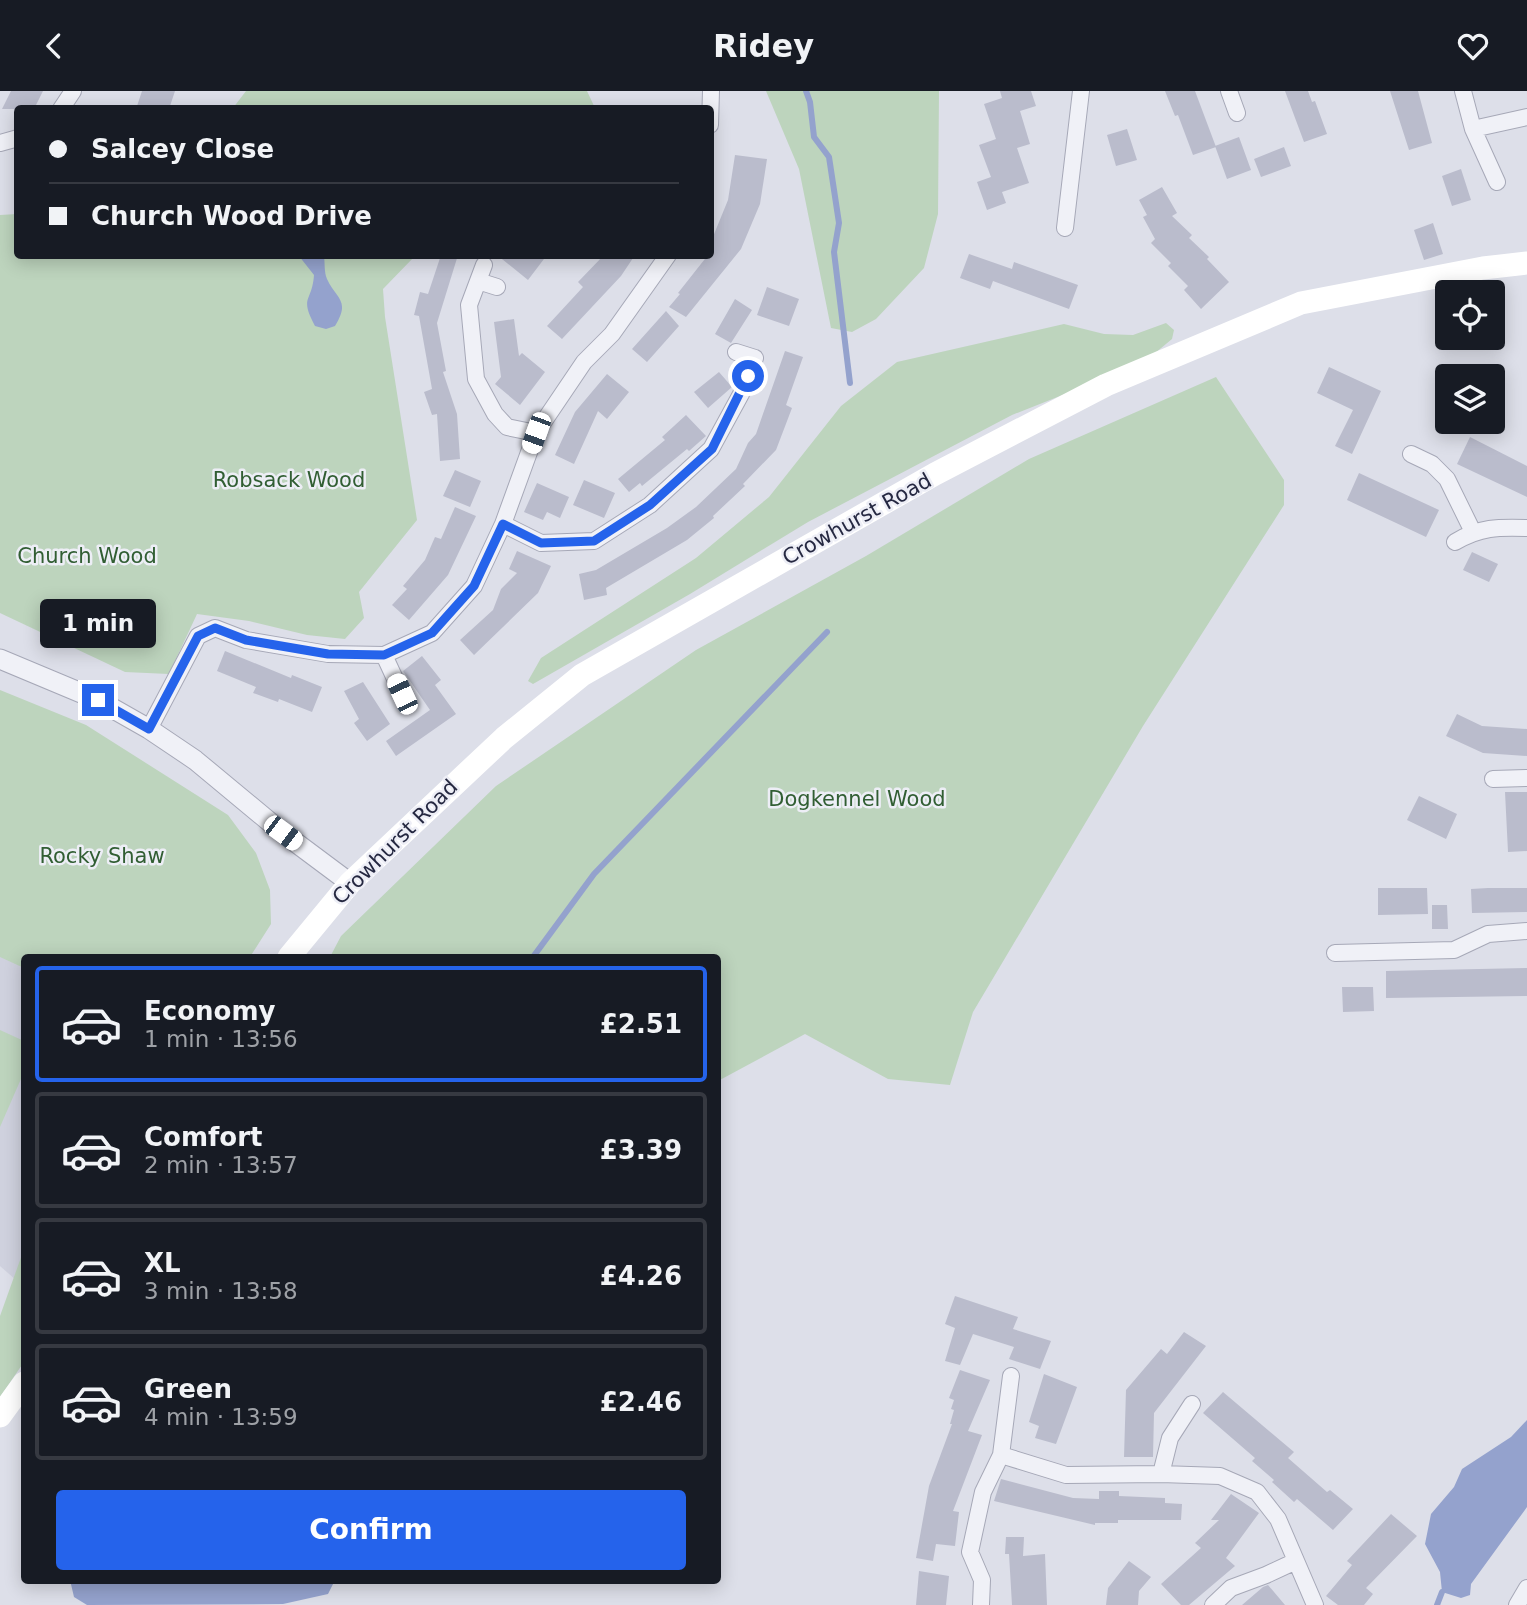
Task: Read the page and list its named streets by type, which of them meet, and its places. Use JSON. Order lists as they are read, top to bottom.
{
  "streets": {
    "main road": ["Crowhurst Road"]
  },
  "parks": [
    "Robsack Wood",
    "Church Wood",
    "Dogkennel Wood",
    "Rocky Shaw"
  ],
  "page": {
    "header": "Ridey",
    "banner": ["Salcey Close", "Church Wood Drive"],
    "bubble": "1 min",
    "list": [
      {
        "name": "Economy",
        "note": "1 min · 13:56",
        "value": "£2.51"
      },
      {
        "name": "Comfort",
        "note": "2 min · 13:57",
        "value": "£3.39"
      },
      {
        "name": "XL",
        "note": "3 min · 13:58",
        "value": "£4.26"
      },
      {
        "name": "Green",
        "note": "4 min · 13:59",
        "value": "£2.46"
      }
    ],
    "buttons": "Confirm"
  }
}
